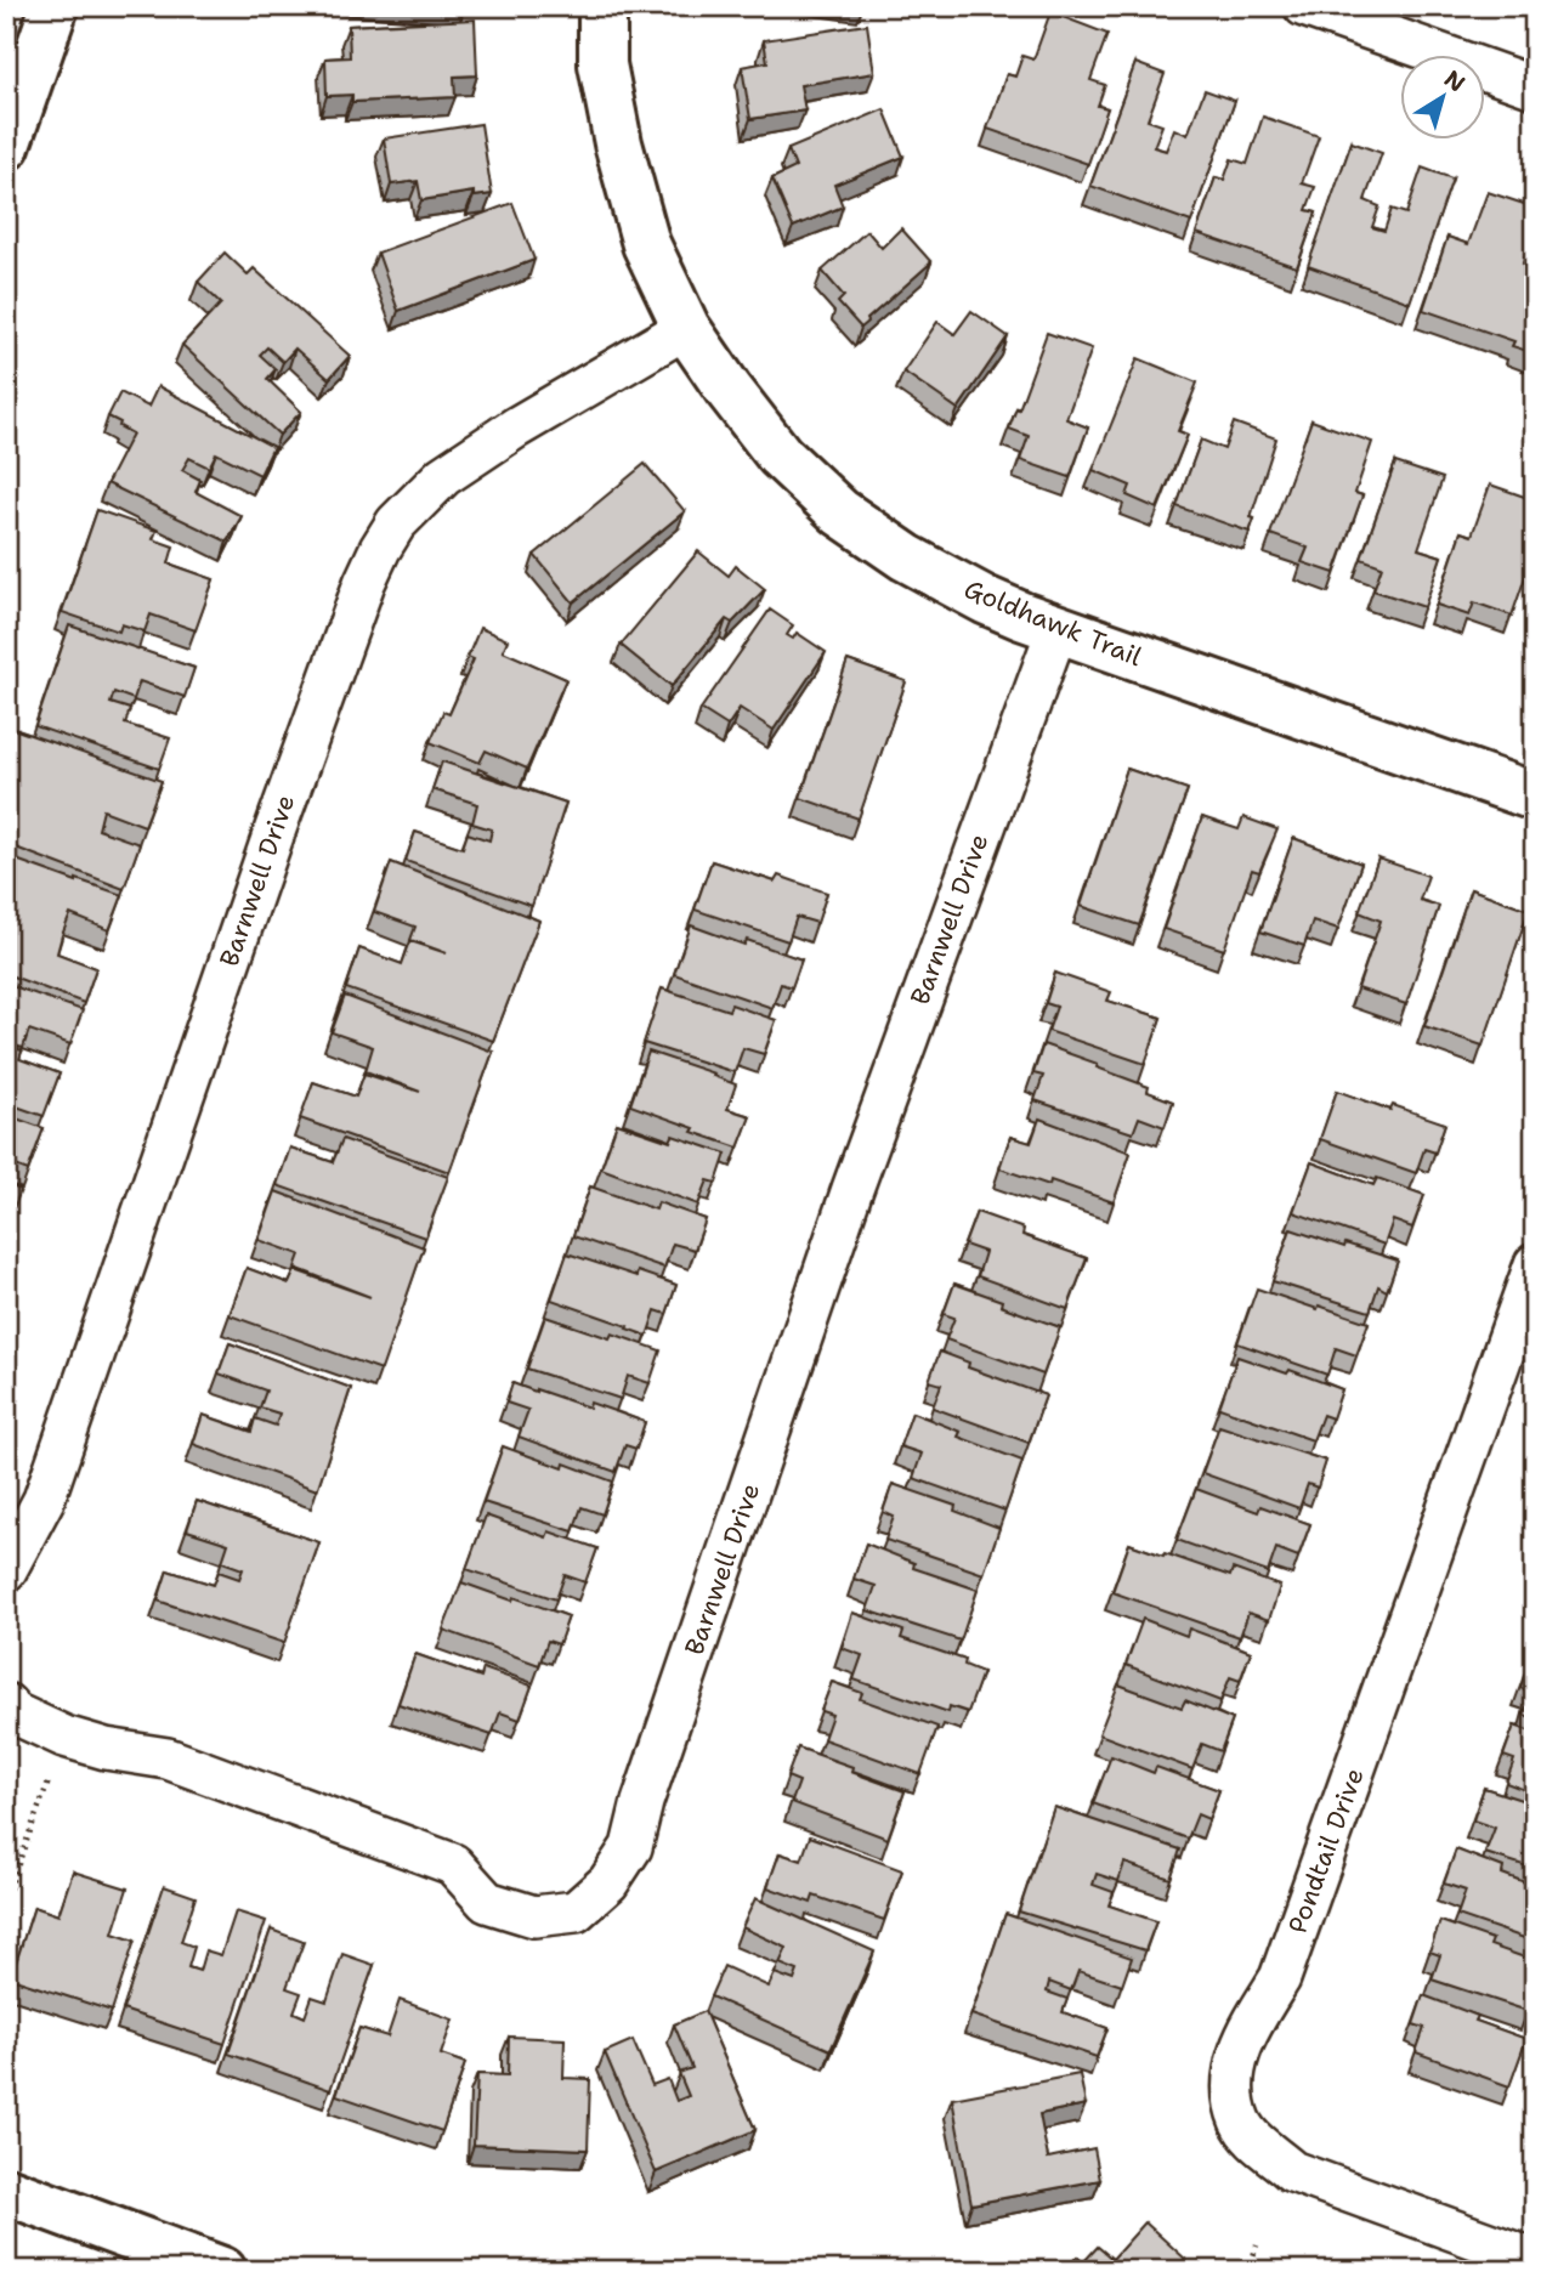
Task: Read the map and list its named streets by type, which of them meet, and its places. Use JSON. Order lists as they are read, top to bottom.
{
  "streets": {
    "street": ["Goldhawk Trail", "Barnwell Drive", "Pondtail Drive"]
  },
  "crossings": [
    ["Goldhawk Trail", "Barnwell Drive"]
  ],
  "north": "top right"
}
